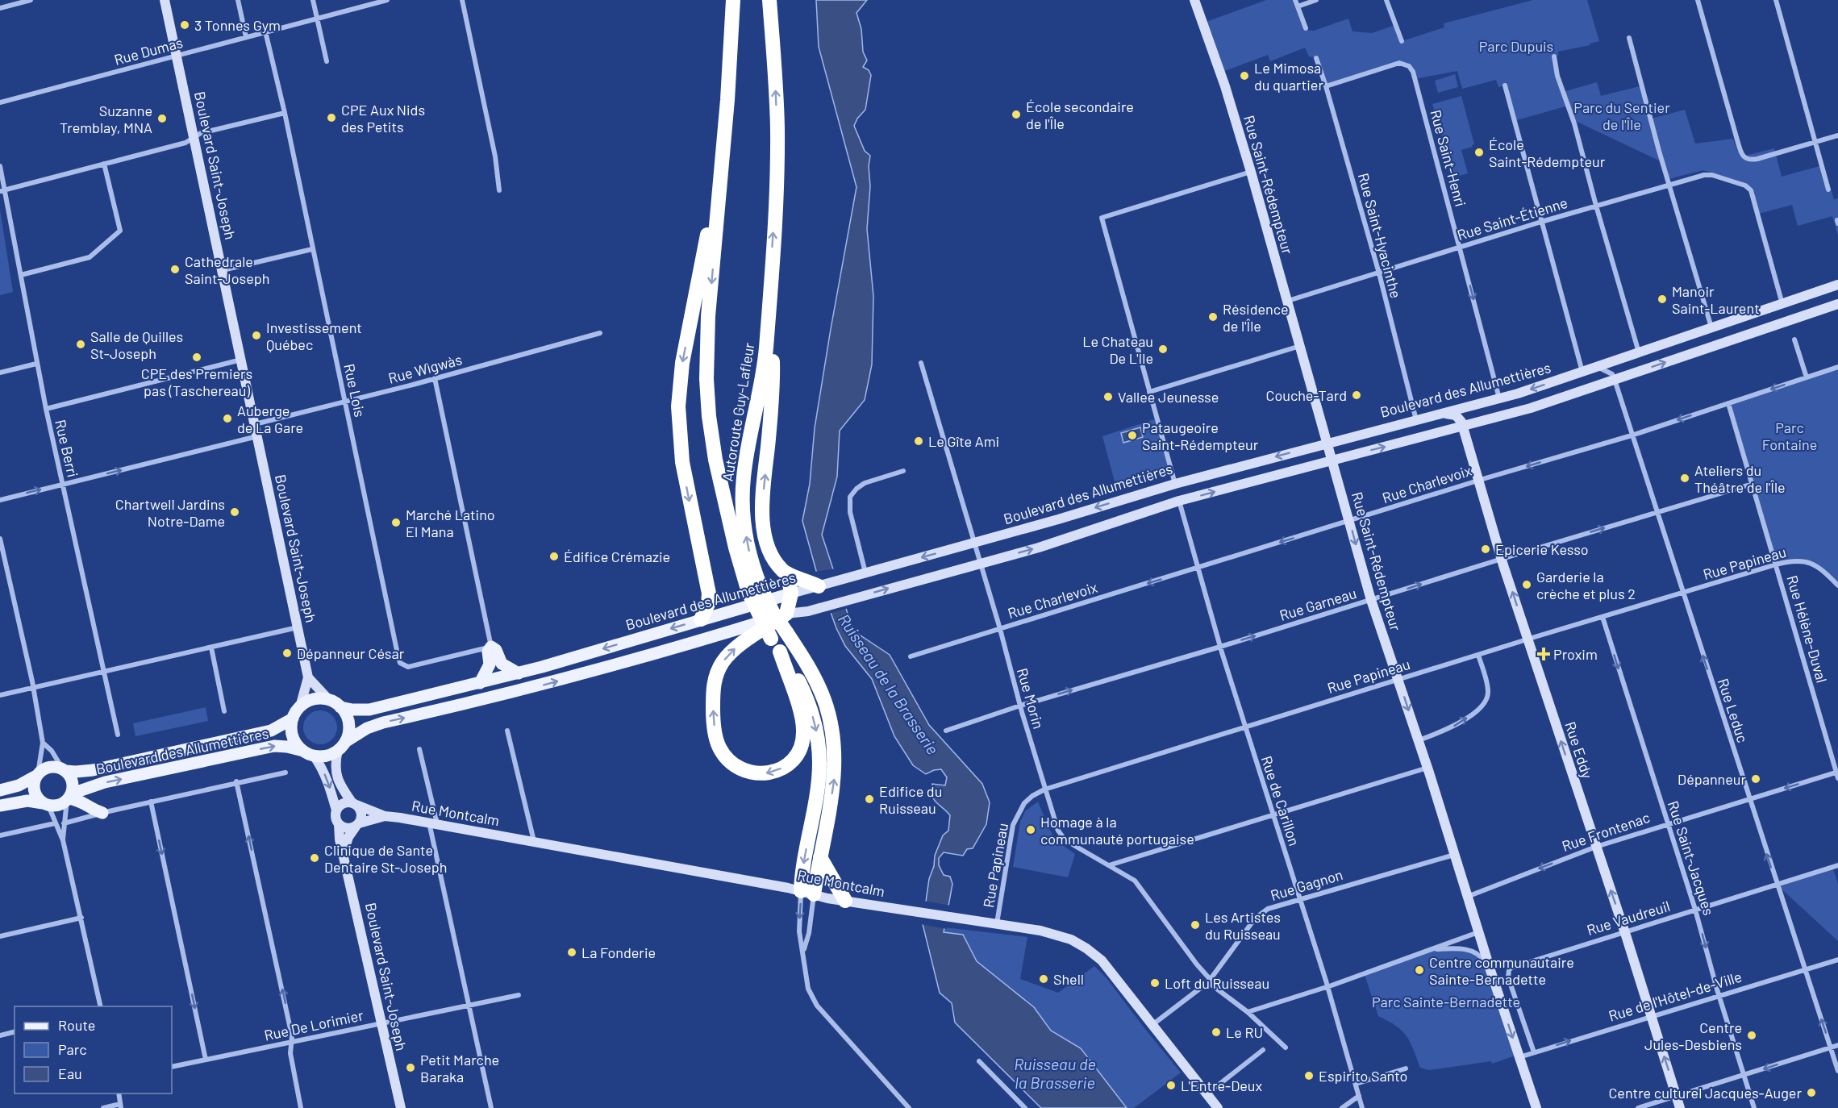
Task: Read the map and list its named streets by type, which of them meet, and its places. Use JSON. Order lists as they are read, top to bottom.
{
  "streets": {
    "highway": ["Autoroute Guy-Lafleur"],
    "main road": [
      "Boulevard Saint-Joseph",
      "Rue Saint-Rédempteur",
      "Boulevard des Allumettières",
      "Rue Eddy",
      "Rue Montcalm"
    ],
    "street": [
      "Rue Dumas",
      "Rue Saint-Henri",
      "Rue Saint-Étienne",
      "Rue Saint-Hyacinthe",
      "Rue Wìgwàs",
      "Rue Lois",
      "Rue Berri",
      "Rue Charlevoix",
      "Rue Papineau",
      "Rue Garneau",
      "Rue Hélène-Duval",
      "Rue Morin",
      "Rue Leduc",
      "Rue de Carillon",
      "Rue Frontenac",
      "Rue Saint-Jacques",
      "Rue Gagnon",
      "Rue Vaudreuil",
      "Rue de l'Hôtel-de-Ville",
      "Rue De Lorimier"
    ]
  },
  "crossings": [
    ["Rue Dumas", "Boulevard Saint-Joseph"],
    ["Rue Dumas", "Rue Lois"],
    ["Rue Saint-Henri", "Rue Saint-Étienne"],
    ["Rue Saint-Henri", "Rue Saint-Hyacinthe"],
    ["Rue Saint-Henri", "Boulevard des Allumettières"],
    ["Boulevard Saint-Joseph", "Rue Wìgwàs"],
    ["Boulevard Saint-Joseph", "Boulevard des Allumettières"],
    ["Boulevard Saint-Joseph", "Rue Montcalm"],
    ["Boulevard Saint-Joseph", "Rue De Lorimier"],
    ["Rue Saint-Rédempteur", "Rue Saint-Étienne"],
    ["Rue Saint-Rédempteur", "Boulevard des Allumettières"],
    ["Rue Saint-Rédempteur", "Rue Charlevoix"],
    ["Rue Saint-Rédempteur", "Rue Papineau"],
    ["Rue Saint-Rédempteur", "Rue Garneau"],
    ["Rue Saint-Rédempteur", "Rue Frontenac"],
    ["Rue Saint-Rédempteur", "Rue Gagnon"],
    ["Rue Saint-Rédempteur", "Rue de l'Hôtel-de-Ville"],
    ["Rue Saint-Étienne", "Rue Saint-Hyacinthe"],
    ["Rue Saint-Étienne", "Boulevard des Allumettières"],
    ["Rue Saint-Hyacinthe", "Boulevard des Allumettières"],
    ["Rue Wìgwàs", "Rue Lois"],
    ["Boulevard des Allumettières", "Rue Morin"],
    ["Autoroute Guy-Lafleur", "Rue Montcalm"],
    ["Rue Charlevoix", "Rue Hélène-Duval"],
    ["Rue Charlevoix", "Rue Morin"],
    ["Rue Charlevoix", "Rue Leduc"],
    ["Rue Charlevoix", "Rue Eddy"],
    ["Rue Charlevoix", "Rue de Carillon"],
    ["Rue Papineau", "Rue Hélène-Duval"],
    ["Rue Papineau", "Rue Morin"],
    ["Rue Papineau", "Rue Leduc"],
    ["Rue Papineau", "Rue Eddy"],
    ["Rue Papineau", "Rue de Carillon"],
    ["Rue Papineau", "Rue Montcalm"],
    ["Rue Papineau", "Rue Saint-Jacques"],
    ["Rue Garneau", "Rue Hélène-Duval"],
    ["Rue Garneau", "Rue Morin"],
    ["Rue Garneau", "Rue Leduc"],
    ["Rue Garneau", "Rue Eddy"],
    ["Rue Garneau", "Rue de Carillon"],
    ["Rue Hélène-Duval", "Rue Frontenac"],
    ["Rue Morin", "Rue Gagnon"],
    ["Rue Leduc", "Rue Frontenac"],
    ["Rue Leduc", "Rue Vaudreuil"],
    ["Rue Leduc", "Rue de l'Hôtel-de-Ville"],
    ["Rue Eddy", "Rue Frontenac"],
    ["Rue Eddy", "Rue Vaudreuil"],
    ["Rue Eddy", "Rue de l'Hôtel-de-Ville"],
    ["Rue de Carillon", "Rue Gagnon"],
    ["Rue Montcalm", "Rue Gagnon"],
    ["Rue Frontenac", "Rue Saint-Jacques"],
    ["Rue Saint-Jacques", "Rue Vaudreuil"],
    ["Rue Saint-Jacques", "Rue de l'Hôtel-de-Ville"],
    ["Rue Vaudreuil", "Rue de l'Hôtel-de-Ville"]
  ],
  "one_way": [
    "Rue Saint-Henri",
    "Rue Charlevoix",
    "Rue Garneau",
    "Rue Leduc",
    "Rue Eddy",
    "Rue Frontenac",
    "Rue Saint-Jacques",
    "Rue de l'Hôtel-de-Ville"
  ],
  "water": ["Ruisseau de la Brasserie"],
  "parks": [
    "Parc Dupuis",
    "Parc du Sentier de l'Île",
    "Parc Fontaine",
    "Parc Sainte-Bernadette"
  ],
  "places": {
    "other": [
      "3 Tonnes Gym",
      "Le Mimosa du quartier",
      "École secondaire de l'Île",
      "CPE Aux Nids des Petits",
      "Suzanne Tremblay, MNA",
      "École Saint-Rédempteur",
      "Cathedrale Saint-Joseph",
      "Manoir Saint-Laurent",
      "Résidence de l'Île",
      "Investissement Québec",
      "Salle de Quilles St-Joseph",
      "Le Chateau De L'Ile",
      "CPE des Premiers pas (Taschereau)",
      "Couche-Tard",
      "Vallee Jeunesse",
      "Auberge de La Gare",
      "Pataugeoire Saint-Rédempteur",
      "Le Gîte Ami",
      "Ateliers du Théâtre de l'Île",
      "Chartwell Jardins Notre-Dame",
      "Marché Latino El Mana",
      "Epicerie Kesso",
      "Édifice Crémazie",
      "Garderie la crèche et plus 2",
      "Dépanneur César",
      "Dépanneur",
      "Edifice du Ruisseau",
      "Homage à la communauté portugaise",
      "Clinique de Sante Dentaire St-Joseph",
      "Les Artistes du Ruisseau",
      "La Fonderie",
      "Centre communautaire Sainte-Bernadette",
      "Shell",
      "Loft du Ruisseau",
      "Le RU",
      "Centre Jules-Desbiens",
      "Petit Marche Baraka",
      "Espirito Santo",
      "L'Entre-Deux",
      "Centre culturel Jacques-Auger"
    ],
    "health": ["Proxim"]
  },
  "legend": ["Route", "Parc", "Eau"]
}
